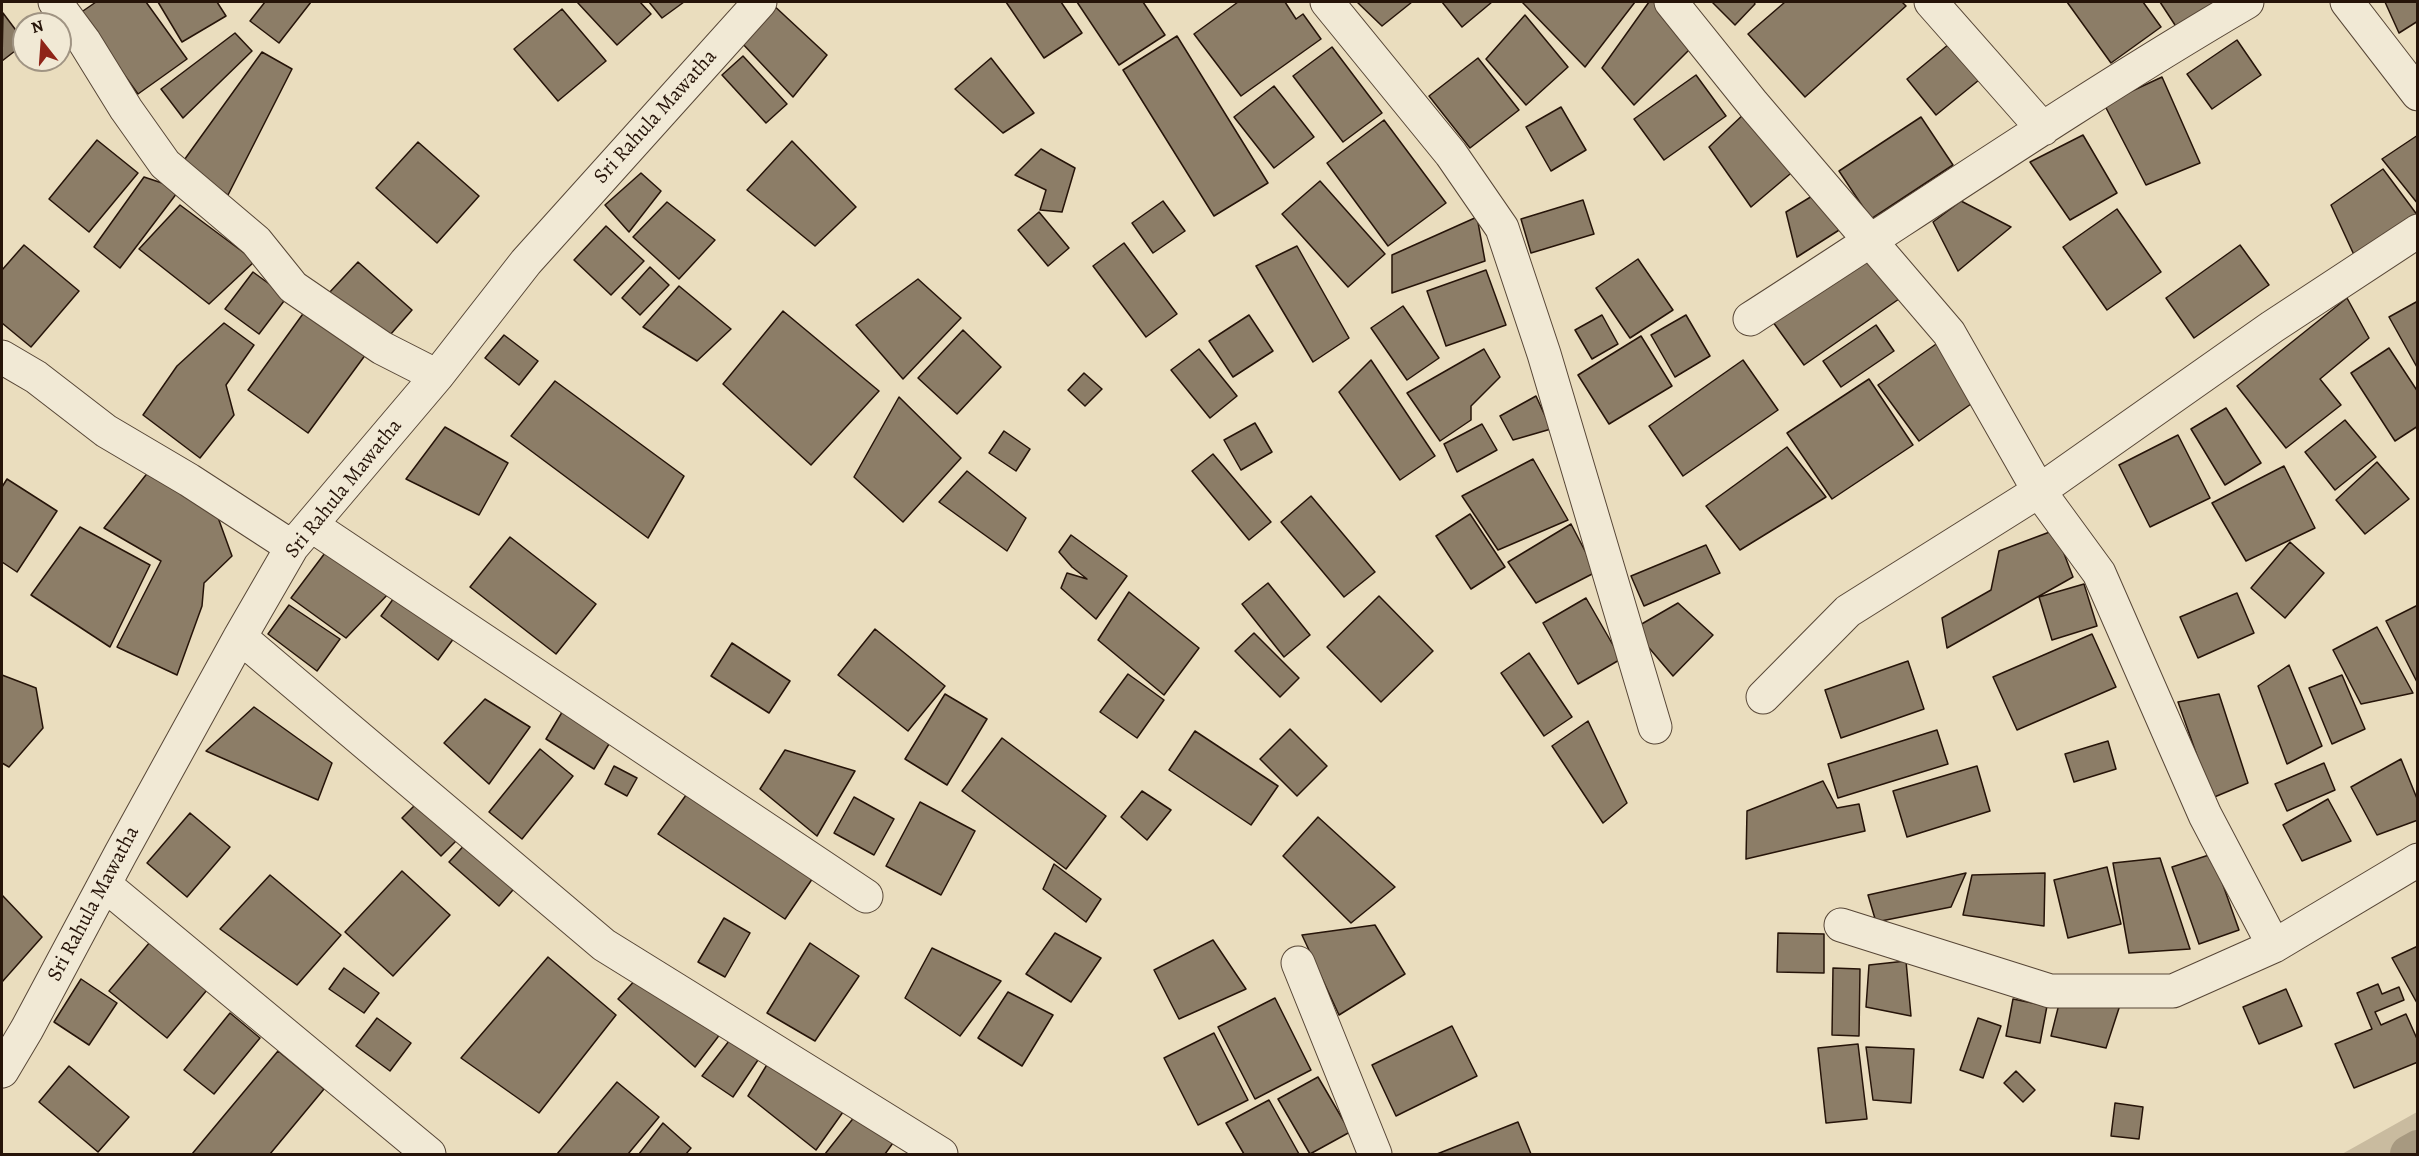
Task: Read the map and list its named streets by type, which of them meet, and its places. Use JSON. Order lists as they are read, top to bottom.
{
  "streets": {
    "street": ["Sri Rahula Mawatha"]
  },
  "north": "top"
}
